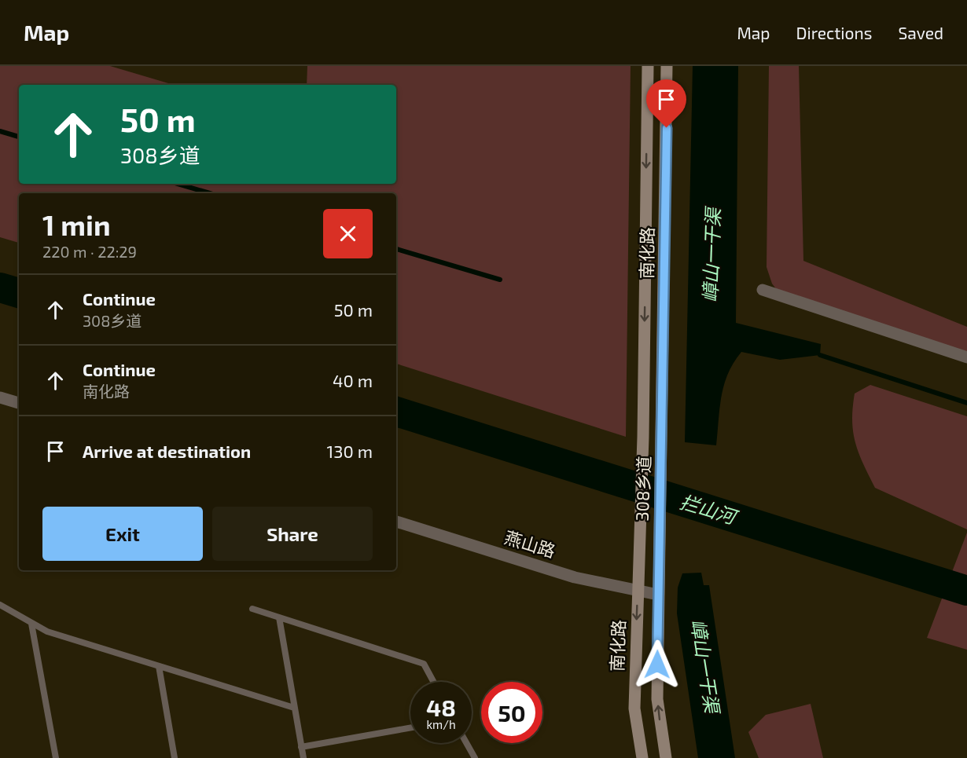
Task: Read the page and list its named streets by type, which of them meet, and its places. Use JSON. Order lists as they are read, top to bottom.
{
  "streets": {
    "main road": ["南化路", "308乡道"],
    "street": ["燕山路"]
  },
  "crossings": [
    ["南化路", "308乡道"],
    ["南化路", "燕山路"],
    ["308乡道", "燕山路"]
  ],
  "water": ["嶂山一干渠", "拦山河"],
  "page": {
    "header": "Map",
    "nav": ["Map", "Directions", "Saved"],
    "turn": ["50 m", "308乡道"],
    "heading": ["1 min", "220 m · 22:29"],
    "list": [
      {
        "name": "Continue",
        "note": "308乡道",
        "value": "50 m"
      },
      {
        "name": "Continue",
        "note": "南化路",
        "value": "40 m"
      },
      {
        "name": "Arrive at destination",
        "value": "130 m"
      }
    ],
    "buttons": ["Exit", "Share"],
    "speed": "48 km/h",
    "limit": "50"
  }
}
